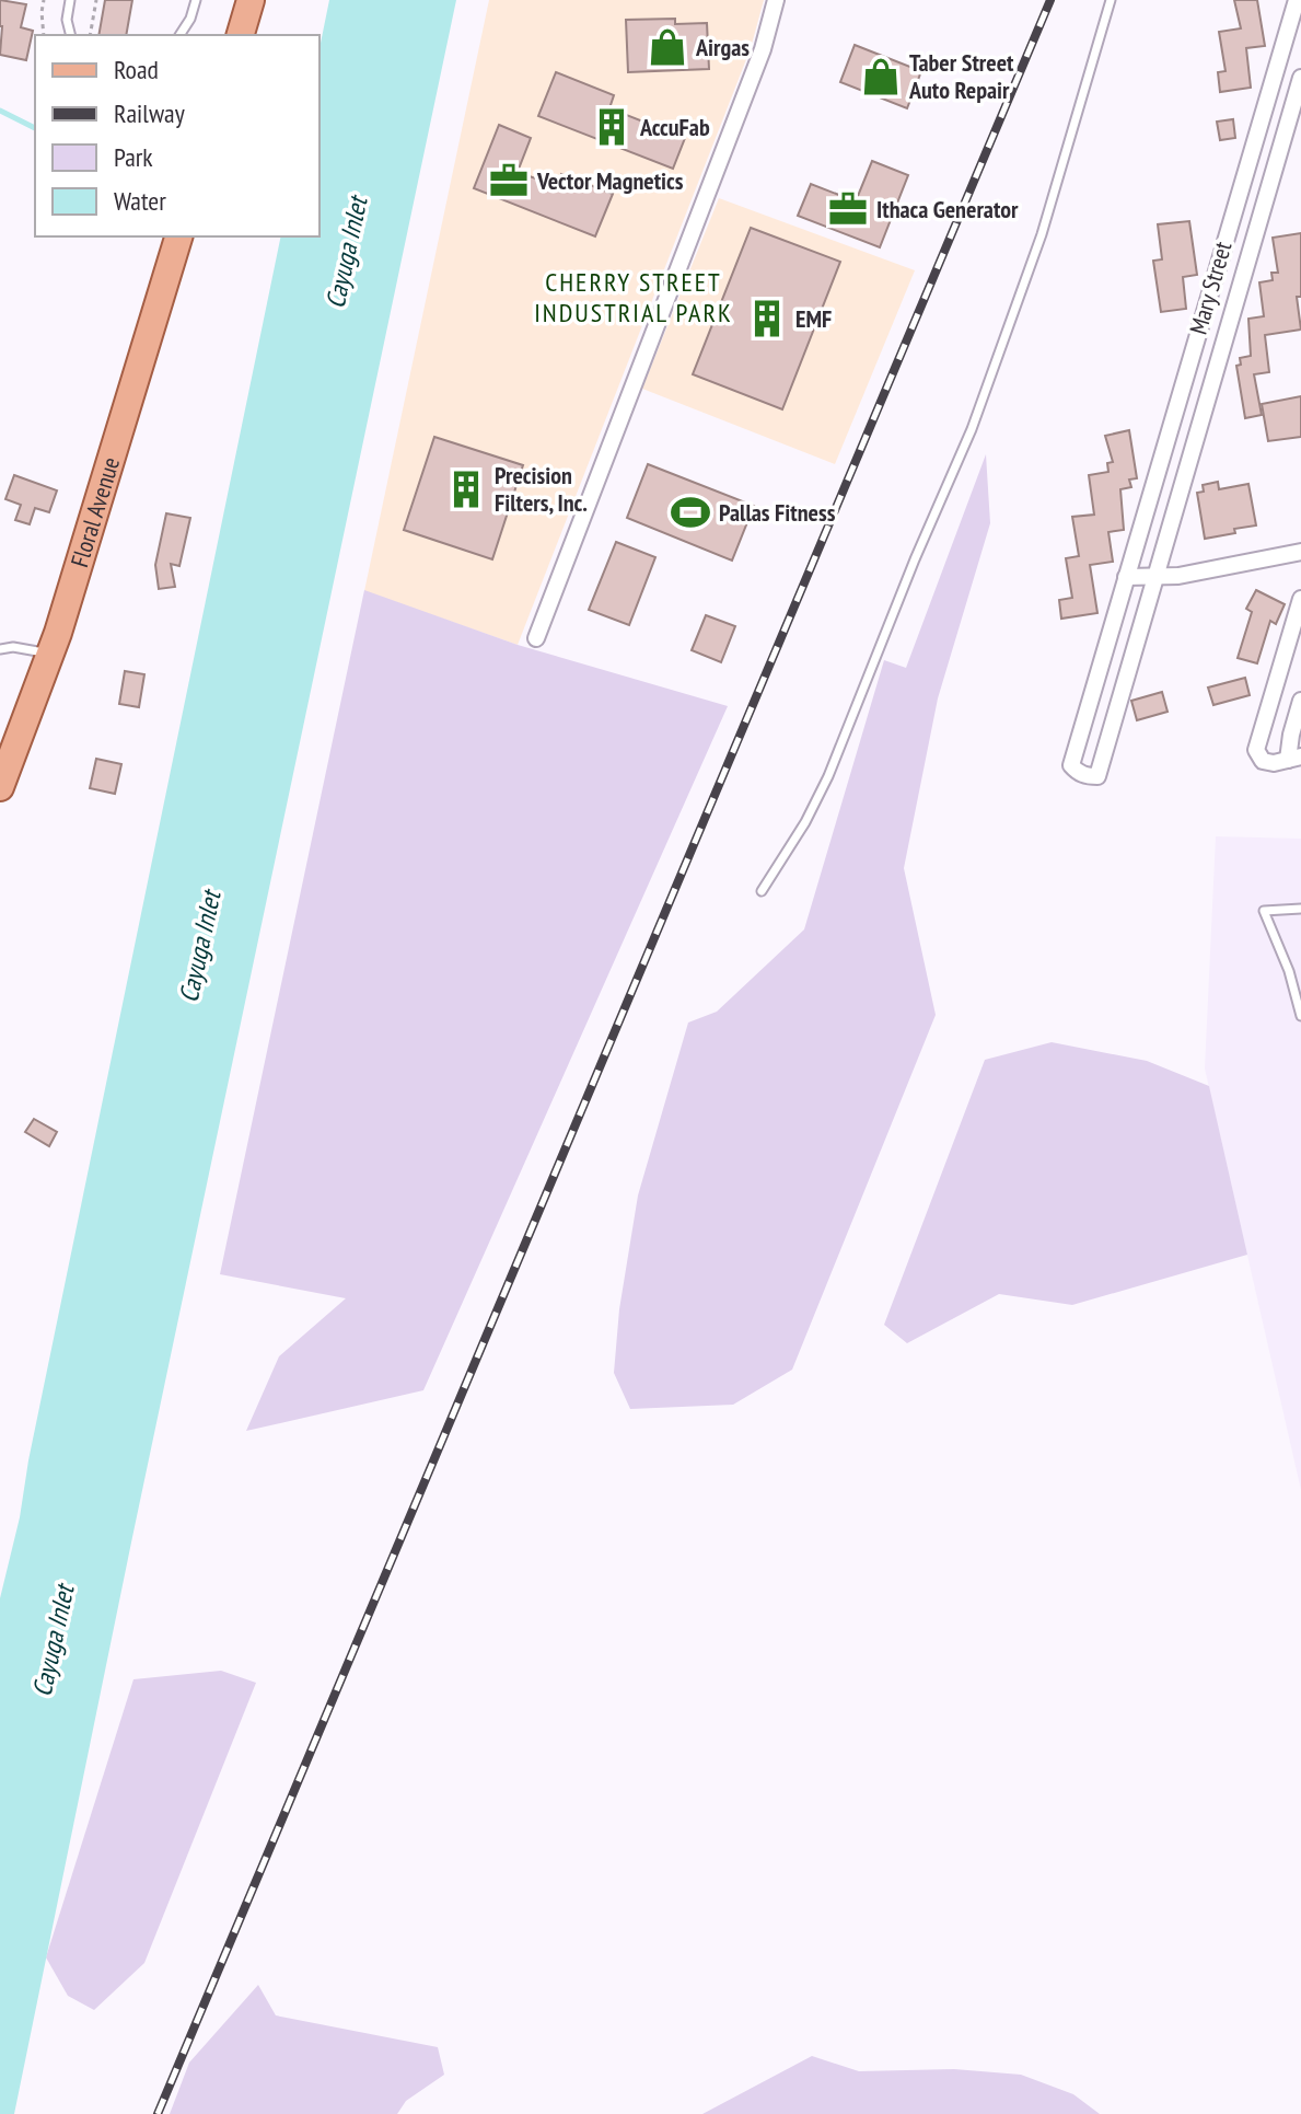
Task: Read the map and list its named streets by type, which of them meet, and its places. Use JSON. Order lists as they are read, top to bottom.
{
  "streets": {
    "main road": ["Floral Avenue"],
    "street": ["Mary Street"]
  },
  "districts": ["CHERRY STREET INDUSTRIAL PARK"],
  "water": ["Cayuga Inlet"],
  "places": {
    "shop": ["Airgas", "Taber Street Auto Repair"],
    "building": ["AccuFab", "EMF", "Precision Filters, Inc."],
    "office": ["Vector Magnetics", "Ithaca Generator"],
    "sports": ["Pallas Fitness"]
  },
  "legend": [
    "Road",
    "Railway",
    "Park",
    "Water"
  ]
}
